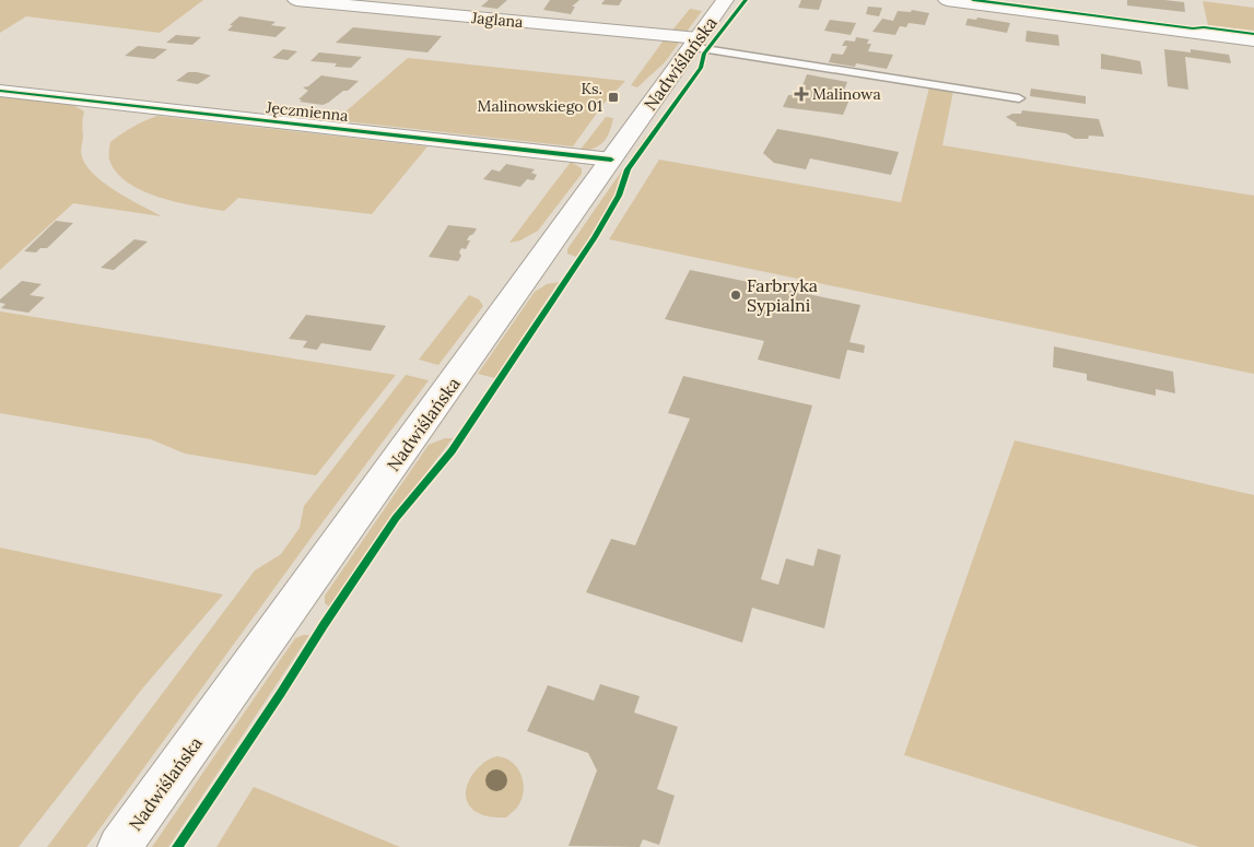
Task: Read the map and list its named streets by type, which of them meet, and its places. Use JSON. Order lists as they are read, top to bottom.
{
  "streets": {
    "street": ["Jaglana", "Nadwiślańska", "Jęczmienna"]
  },
  "crossings": [
    ["Jaglana", "Nadwiślańska"],
    ["Nadwiślańska", "Jęczmienna"]
  ],
  "places": {
    "health": ["Malinowa"],
    "transit": ["Ks. Malinowskiego 01"],
    "other": ["Farbryka Sypialni"]
  }
}
